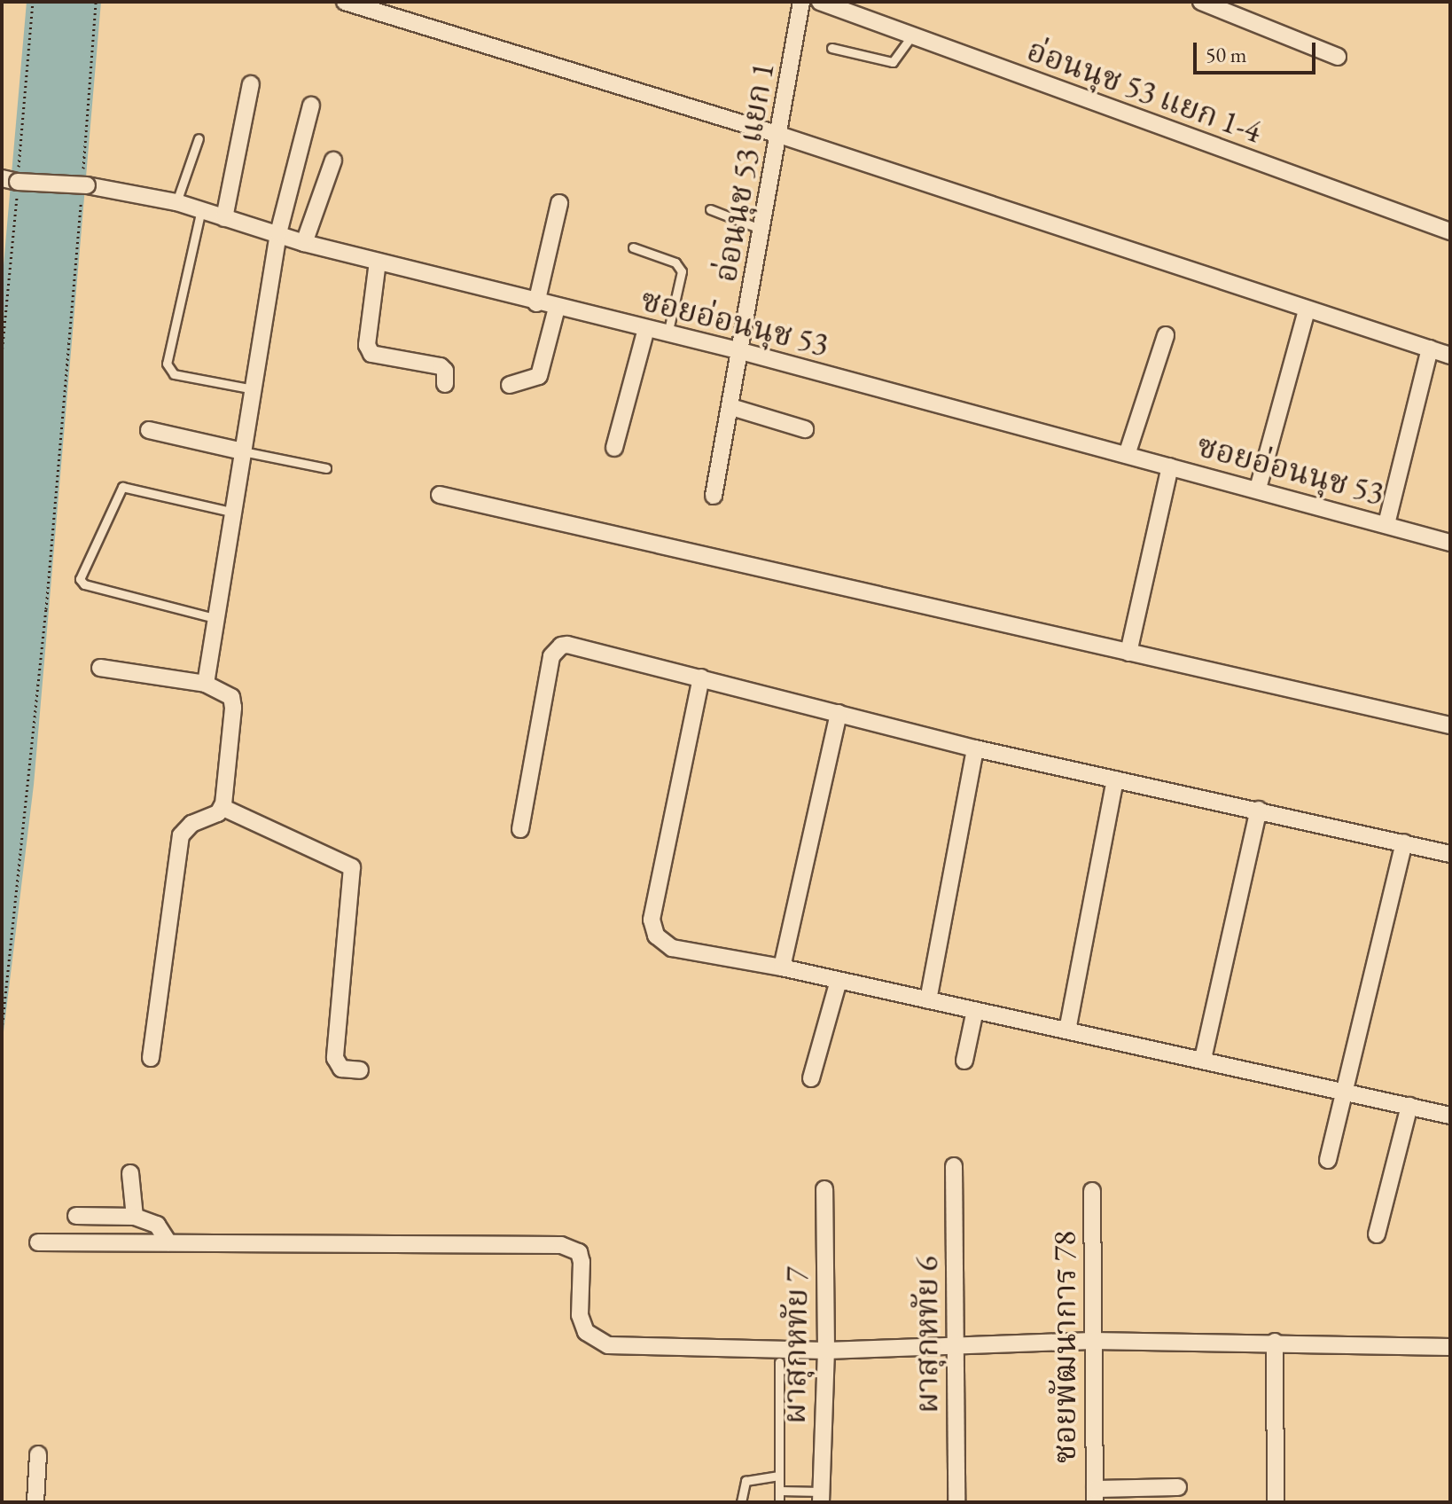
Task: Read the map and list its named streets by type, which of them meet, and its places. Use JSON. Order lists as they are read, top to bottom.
{
  "streets": {
    "street": [
      "อ่อนนุช 53 แยก 1-4",
      "อ่อนนุช 53 แยก 1",
      "ซอยอ่อนนุช 53",
      "ผาสุกหทัย 6",
      "ผาสุกหทัย 7",
      "ซอยพัฒนาการ 78"
    ]
  },
  "crossings": [
    ["อ่อนนุช 53 แยก 1", "ซอยอ่อนนุช 53"]
  ],
  "scale_bar": "50 m"
}
